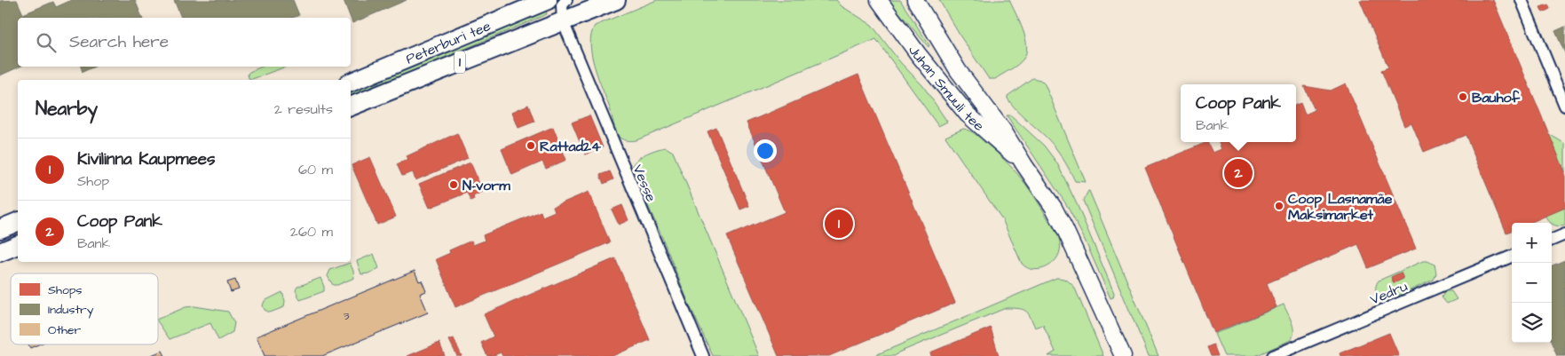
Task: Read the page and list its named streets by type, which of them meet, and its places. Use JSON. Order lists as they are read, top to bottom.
{
  "streets": {
    "highway": ["Peterburi tee", "1"],
    "main road": ["Juhan Smuuli tee"],
    "street": ["Vesse", "Vedru"]
  },
  "crossings": [
    ["Peterburi tee", "Vesse"]
  ],
  "places": [
    "Bauhof",
    "Rattad24",
    "N-vorm",
    "Coop Lasnamäe Maksimarket"
  ],
  "house_numbers": ["3"],
  "legend": ["Shops", "Industry", "Other"],
  "page": {
    "search": "Search here",
    "heading": ["Nearby", "2 results"],
    "popup": ["Coop Pank", "Bank"],
    "list": [
      {
        "mark": "1",
        "name": "Kivilinna Kaupmees",
        "note": "Shop",
        "value": "60 m"
      },
      {
        "mark": "2",
        "name": "Coop Pank",
        "note": "Bank",
        "value": "260 m"
      }
    ],
    "pins": ["2", "1"],
    "map_buttons": ["+", "−"]
  }
}
